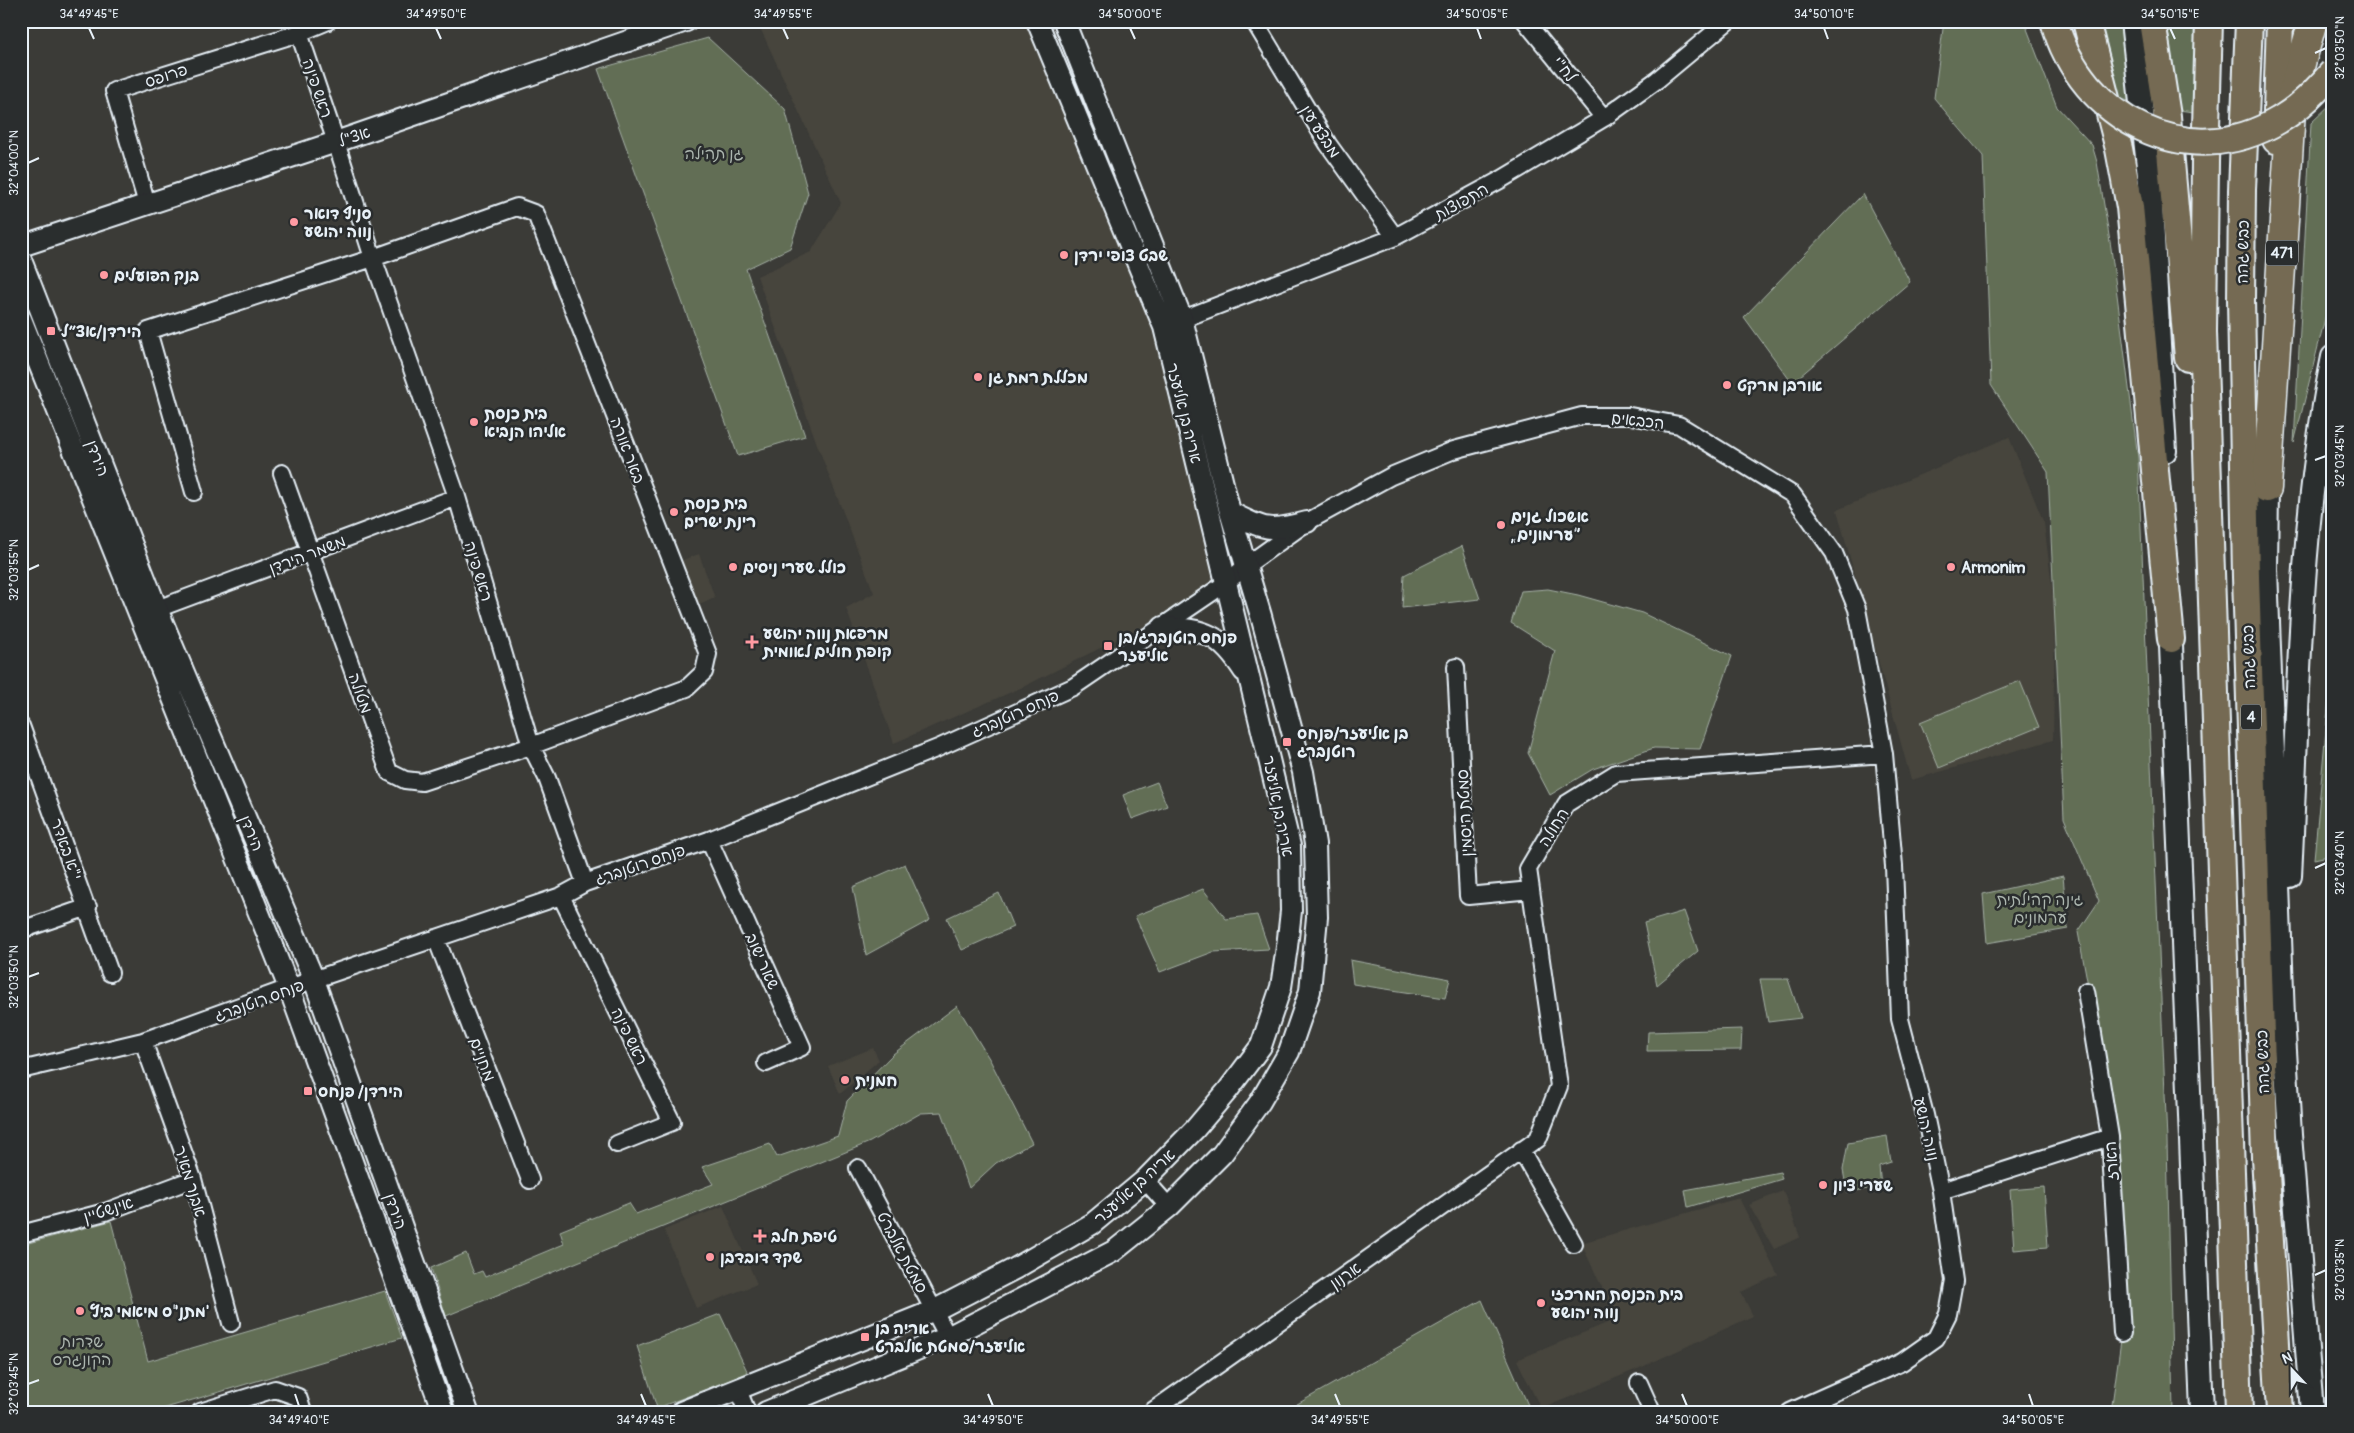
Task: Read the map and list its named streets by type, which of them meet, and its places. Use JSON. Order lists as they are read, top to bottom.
{
  "streets": {
    "highway": ["כביש גהה", "471", "4"],
    "street": [
      "לח\"י",
      "פרופס",
      "ראש פינה",
      "מבצע עין",
      "אצ\"ל",
      "התפוצות",
      "אריה בן אליעזר",
      "הכבאים",
      "באר אורה",
      "הירדן",
      "משמר הירדן",
      "מטולה",
      "פנחס רוטנברג",
      "סמטת היסמין",
      "החולה",
      "י\"א באדר",
      "שאר ישוב",
      "מחניים",
      "נווה יהושע",
      "הארז",
      "אבנר מאיר",
      "אינשטיין",
      "סמטת אלברט",
      "ארנון"
    ]
  },
  "crossings": [
    ["לח\"י", "התפוצות"],
    ["פרופס", "ראש פינה"],
    ["פרופס", "אצ\"ל"],
    ["ראש פינה", "אצ\"ל"],
    ["ראש פינה", "באר אורה"],
    ["ראש פינה", "משמר הירדן"],
    ["ראש פינה", "מטולה"],
    ["ראש פינה", "פנחס רוטנברג"],
    ["מבצע עין", "התפוצות"],
    ["התפוצות", "אריה בן אליעזר"],
    ["אריה בן אליעזר", "הכבאים"],
    ["אריה בן אליעזר", "פנחס רוטנברג"],
    ["אריה בן אליעזר", "סמטת אלברט"],
    ["הכבאים", "פנחס רוטנברג"],
    ["הכבאים", "החולה"],
    ["הכבאים", "נווה יהושע"],
    ["באר אורה", "מטולה"],
    ["הירדן", "משמר הירדן"],
    ["הירדן", "פנחס רוטנברג"],
    ["משמר הירדן", "מטולה"],
    ["פנחס רוטנברג", "שאר ישוב"],
    ["פנחס רוטנברג", "מחניים"],
    ["פנחס רוטנברג", "אבנר מאיר"],
    ["סמטת היסמין", "החולה"],
    ["החולה", "נווה יהושע"],
    ["החולה", "ארנון"],
    ["אבנר מאיר", "אינשטיין"]
  ],
  "parks": ["גן תהילה", "גינה קהילתית ערמונים", "שדרות הקונגרס"],
  "places": {
    "other": [
      "סניף דואר נווה יהושע",
      "שבט צופי ירדן",
      "בנק הפועלים",
      "מכללת רמת גן",
      "אורבן מרקט",
      "בית כנסת אליהו הנביא",
      "בית כנסת רינת ישרים",
      "אשכול גנים „ערמונים”",
      "כולל שערי ניסים",
      "Armonim",
      "חמנית",
      "שערי ציון",
      "שקד דובדבן",
      "בית הכנסת המרכזי נווה יהושע",
      "מתנ\"ס מיאמי ביץ'"
    ],
    "transit": [
      "הירדן/אצ״ל",
      "פנחס רוטנברג/בן אליעזר",
      "בן אליעזר/פנחס רוטנברג",
      "הירדן/ פנחס",
      "אריה בן אליעזר/סמטת אלברט"
    ],
    "health": ["מרפאת נווה יהושע קופת חולים לאומית", "טיפת חלב"]
  },
  "north": "top",
  "coordinates": [
    "34°49'45\"E",
    "34°49'50\"E",
    "34°49'55\"E",
    "34°50'00\"E",
    "34°50'05\"E",
    "34°50'10\"E",
    "34°50'15\"E",
    "32°03'50\"N",
    "32°04'00\"N",
    "32°03'45\"N",
    "32°03'55\"N",
    "32°03'40\"N",
    "32°03'35\"N",
    "34°49'40\"E"
  ]
}
